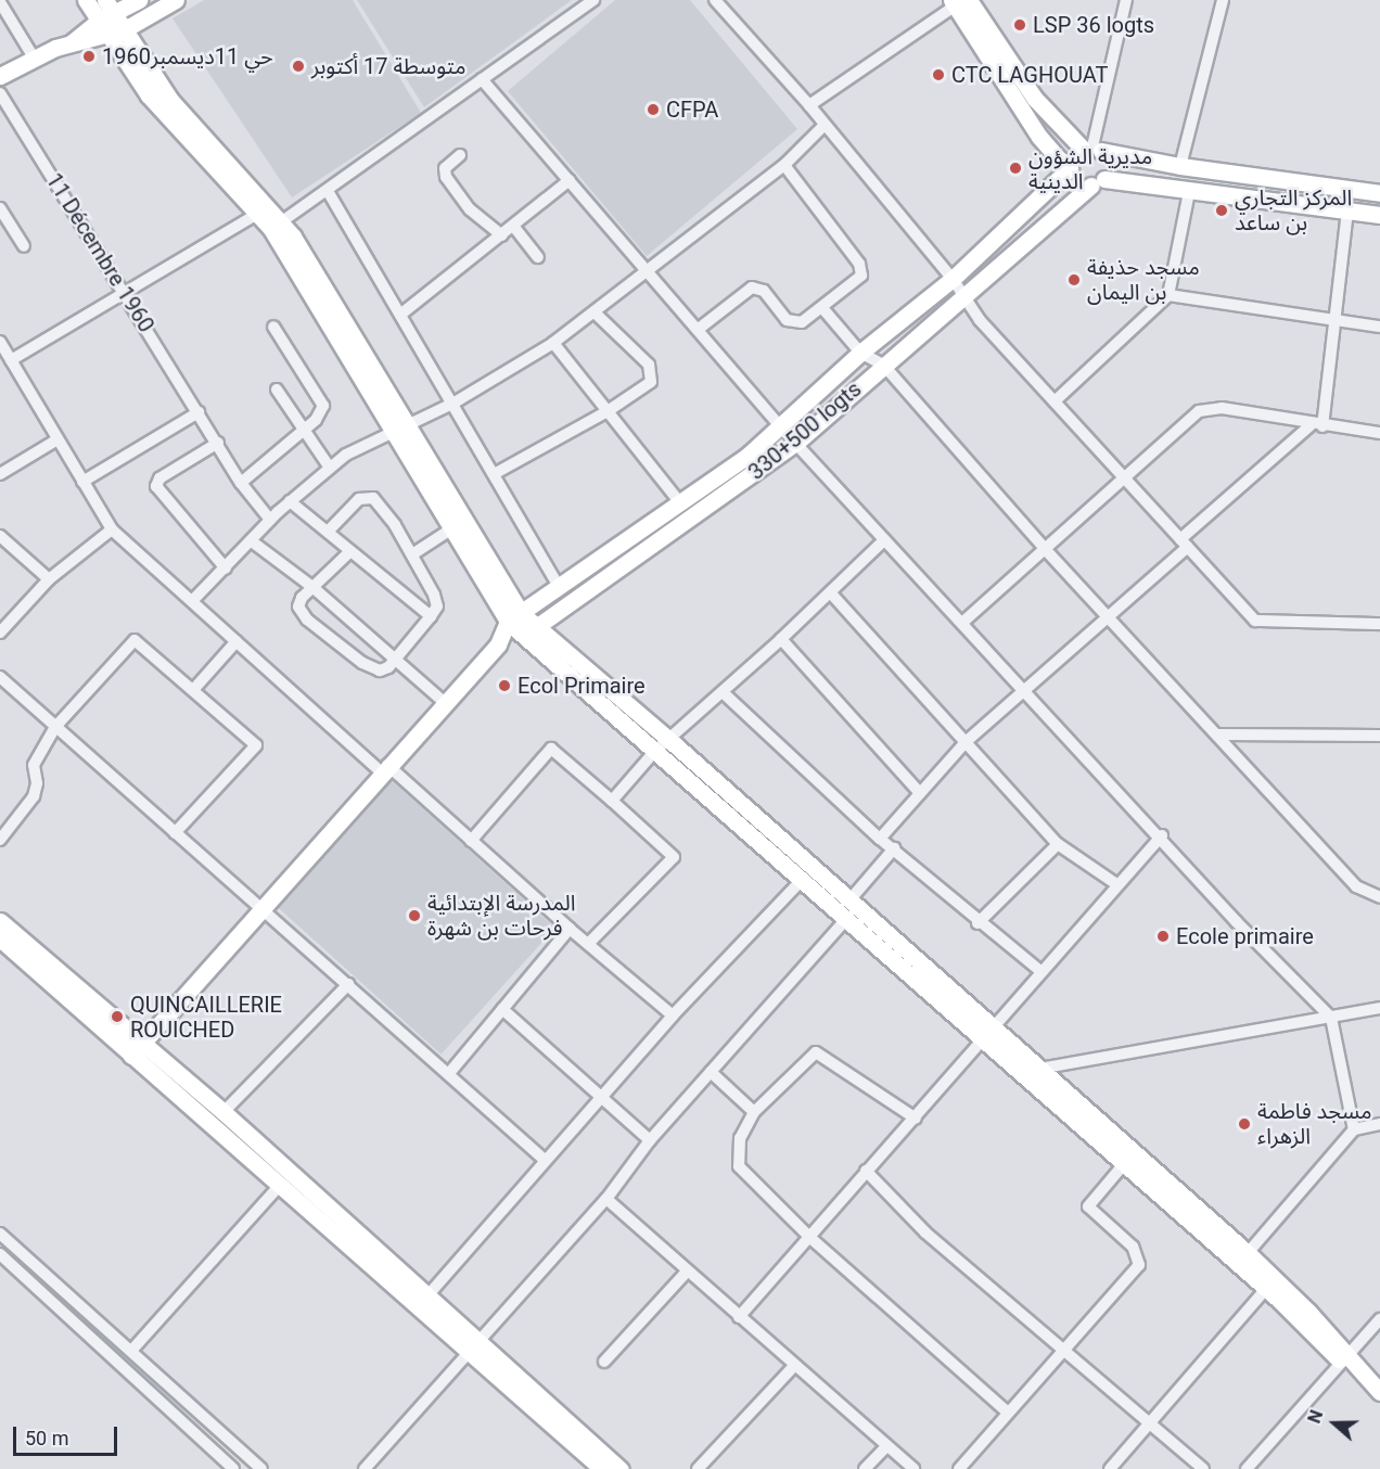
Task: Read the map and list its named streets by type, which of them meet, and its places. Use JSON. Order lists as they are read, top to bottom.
{
  "streets": {
    "street": ["11 Décembre 1960", "330+500 logts"]
  },
  "places": [
    "LSP 36 logts",
    "حي 11ديسمبر1960",
    "متوسطة 17 أكتوبر",
    "CTC LAGHOUAT",
    "CFPA",
    "مديرية الشؤون الدينية",
    "المركز التجاري بن ساعد",
    "مسجد حذيفة بن اليمان",
    "Ecol Primaire",
    "المدرسة الإبتدائية فرحات بن شهرة",
    "Ecole primaire",
    "QUINCAILLERIE ROUICHED",
    "مسجد فاطمة الزهراء"
  ],
  "scale_bar": "50 m",
  "north": "left"
}
